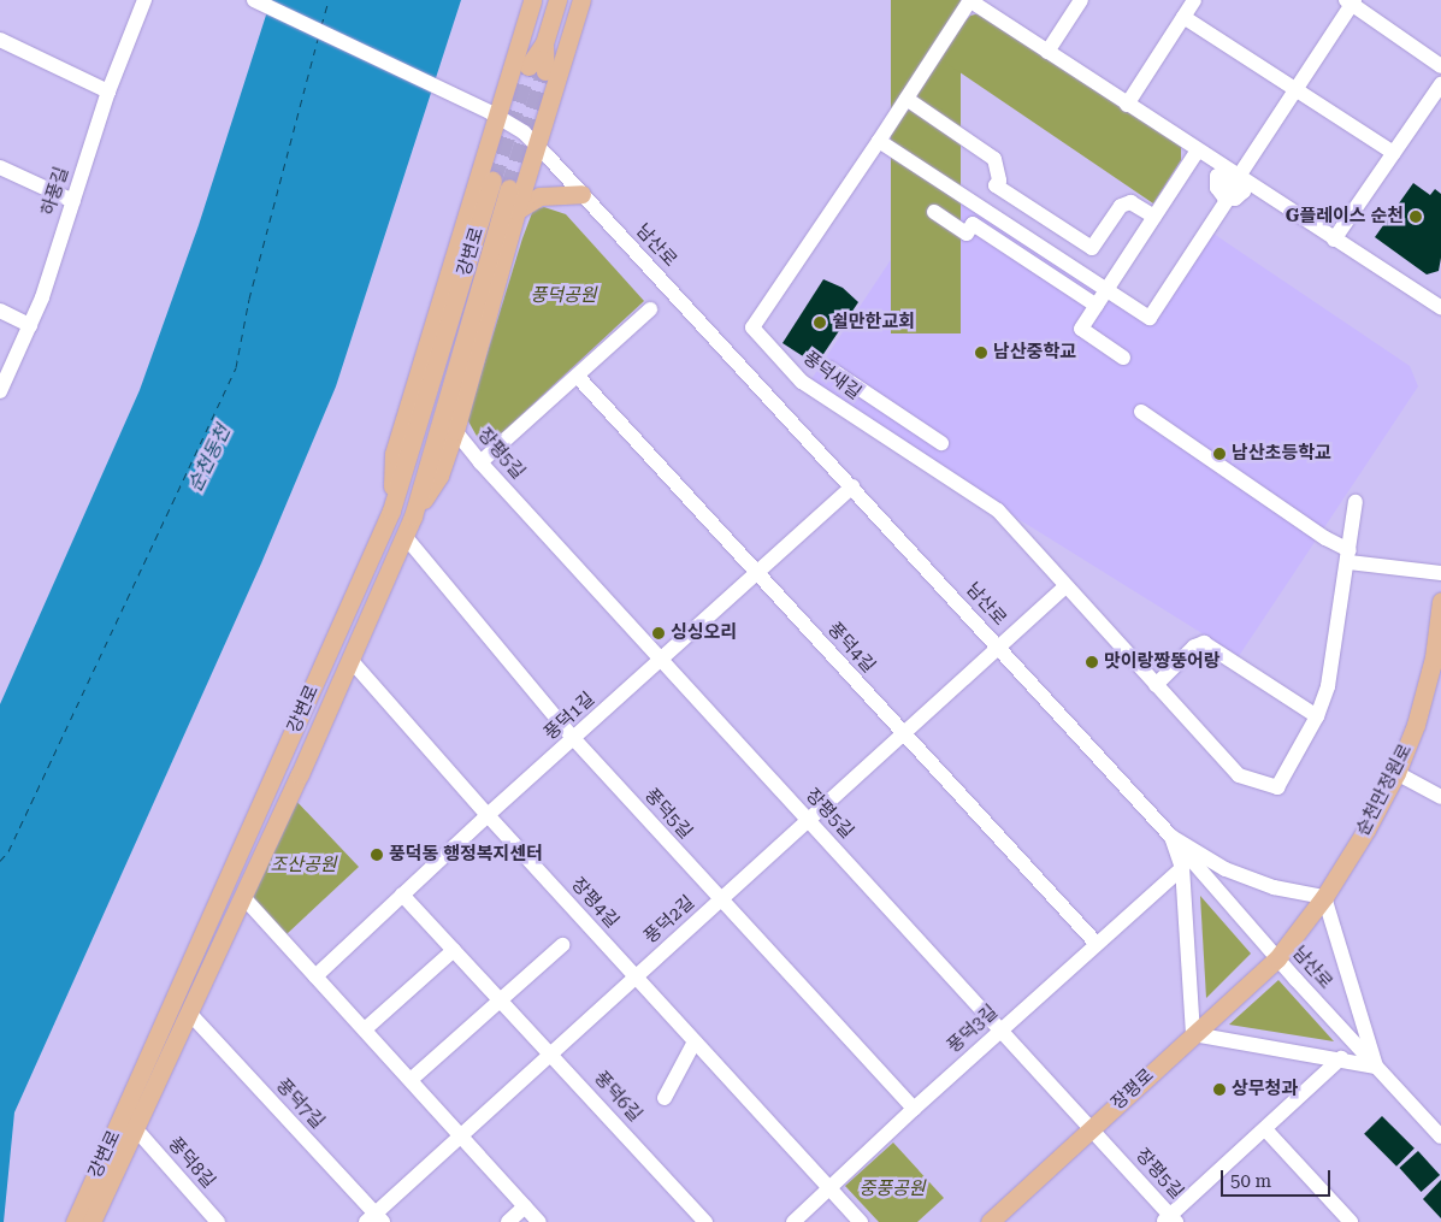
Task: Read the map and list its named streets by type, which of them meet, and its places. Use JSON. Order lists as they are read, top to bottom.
{
  "streets": {
    "main road": ["강변로", "순천만정원로", "장평로"],
    "street": [
      "하풍길",
      "남산로",
      "풍덕새길",
      "장평5길",
      "풍덕4길",
      "풍덕1길",
      "풍덕5길",
      "장평4길",
      "풍덕2길",
      "풍덕3길",
      "풍덕6길",
      "풍덕7길",
      "풍덕8길"
    ]
  },
  "crossings": [
    ["남산로", "풍덕1길"],
    ["남산로", "순천만정원로"],
    ["남산로", "풍덕2길"],
    ["남산로", "장평로"],
    ["강변로", "풍덕5길"],
    ["강변로", "장평4길"],
    ["강변로", "풍덕7길"],
    ["강변로", "풍덕8길"],
    ["풍덕새길", "풍덕2길"],
    ["장평5길", "풍덕1길"],
    ["장평5길", "풍덕2길"],
    ["장평5길", "풍덕3길"],
    ["장평5길", "장평로"],
    ["풍덕4길", "풍덕1길"],
    ["풍덕4길", "풍덕2길"],
    ["풍덕4길", "풍덕3길"],
    ["풍덕1길", "풍덕5길"],
    ["풍덕1길", "장평4길"],
    ["풍덕1길", "풍덕6길"],
    ["순천만정원로", "장평로"],
    ["풍덕5길", "풍덕2길"],
    ["풍덕5길", "풍덕3길"],
    ["장평4길", "풍덕2길"],
    ["장평4길", "풍덕3길"],
    ["풍덕2길", "풍덕6길"],
    ["풍덕2길", "풍덕7길"]
  ],
  "water": ["순천동천"],
  "parks": ["풍덕공원", "조산공원", "중풍공원"],
  "places": [
    "G플레이스 순천",
    "쉴만한교회",
    "남산중학교",
    "남산초등학교",
    "싱싱오리",
    "맛이랑짱뚱어랑",
    "풍덕동 행정복지센터",
    "상무청과"
  ],
  "scale_bar": "50 m"
}
